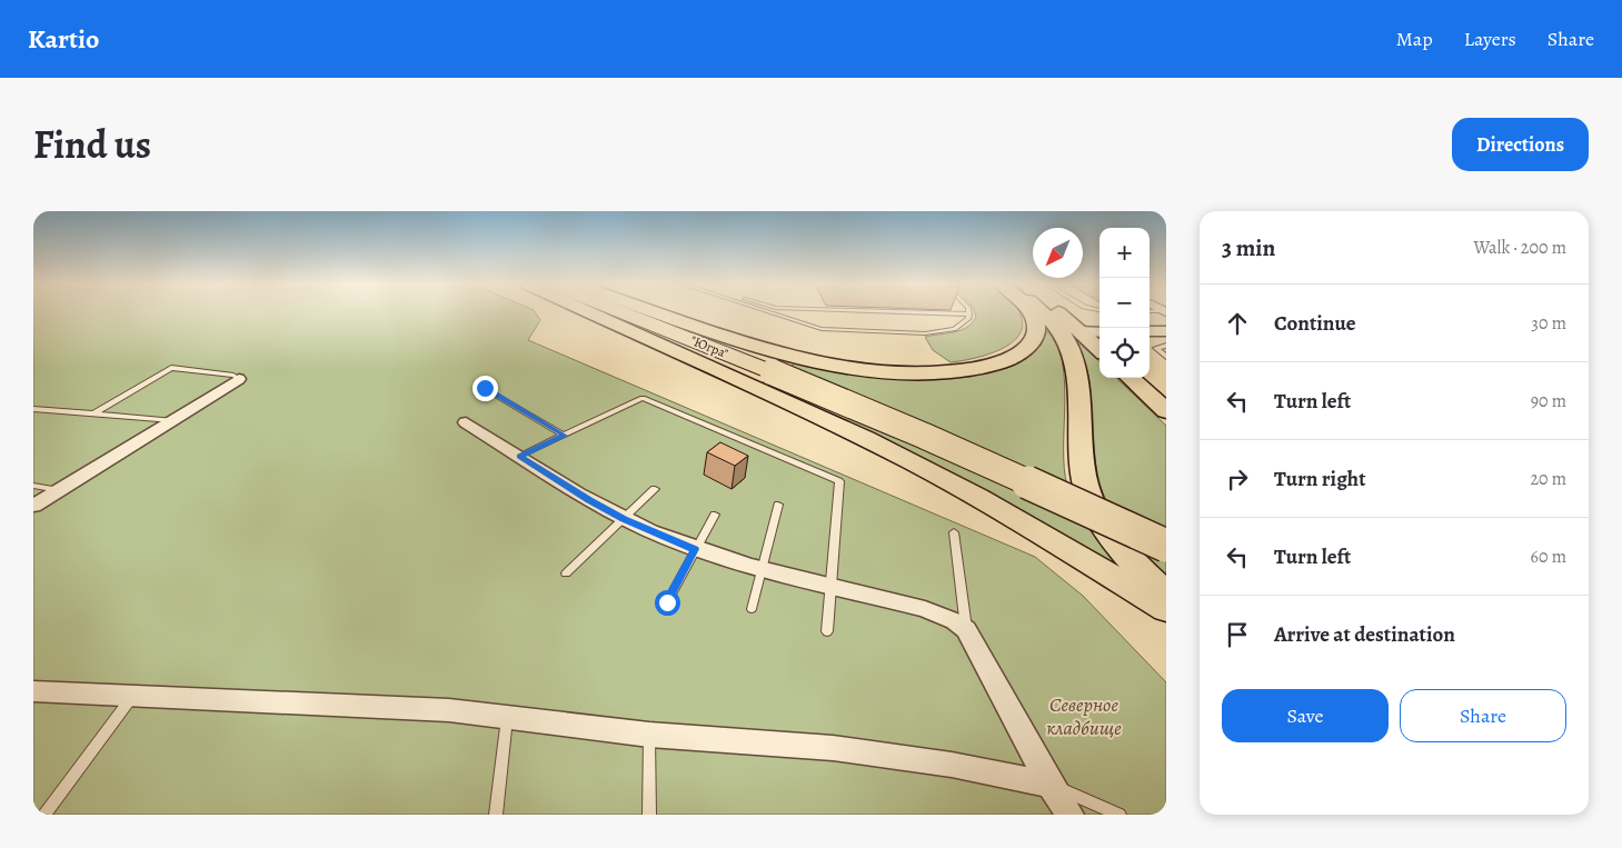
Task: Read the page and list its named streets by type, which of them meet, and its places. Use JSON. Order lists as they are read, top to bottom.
{
  "streets": {
    "highway": ["\"Югра\""]
  },
  "parks": ["Северное кладбище"],
  "north": "bottom left",
  "page": {
    "header": "Kartio",
    "nav": ["Map", "Layers", "Share"],
    "title": "Find us",
    "buttons": [
      "Directions",
      ["Save", "Share"]
    ],
    "heading": ["3 min", "Walk · 200 m"],
    "map_buttons": ["+", "−"],
    "list": [
      ["Continue", "30 m"],
      ["Turn left", "90 m"],
      ["Turn right", "20 m"],
      ["Turn left", "60 m"],
      "Arrive at destination"
    ]
  }
}
